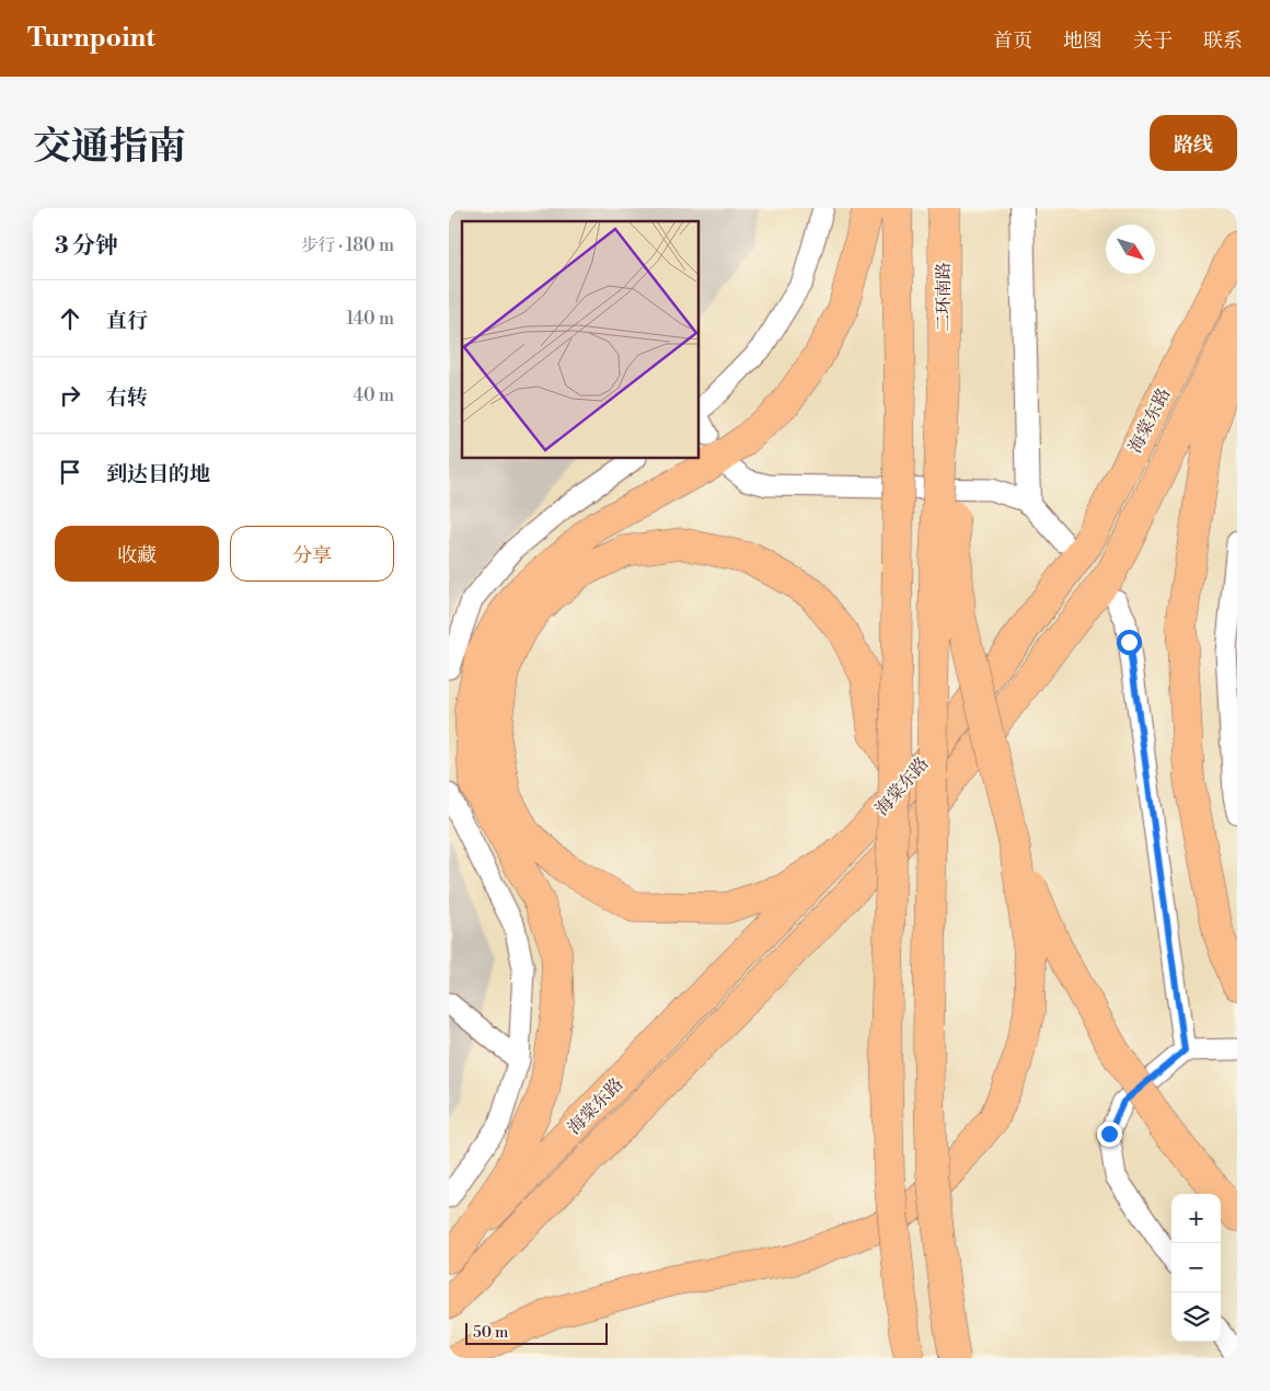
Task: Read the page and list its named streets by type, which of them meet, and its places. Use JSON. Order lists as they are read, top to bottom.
{
  "streets": {
    "main road": ["二环南路", "海棠东路"]
  },
  "scale_bar": "50 m",
  "north": "bottom right",
  "page": {
    "header": "Turnpoint",
    "nav": [
      "首页",
      "地图",
      "关于",
      "联系"
    ],
    "title": "交通指南",
    "buttons": [
      "路线",
      ["收藏", "分享"]
    ],
    "heading": ["3 分钟", "步行 · 180 m"],
    "list": [
      ["直行", "140 m"],
      ["右转", "40 m"],
      "到达目的地"
    ],
    "map_buttons": ["+", "−"],
    "scale": "50 m"
  }
}
